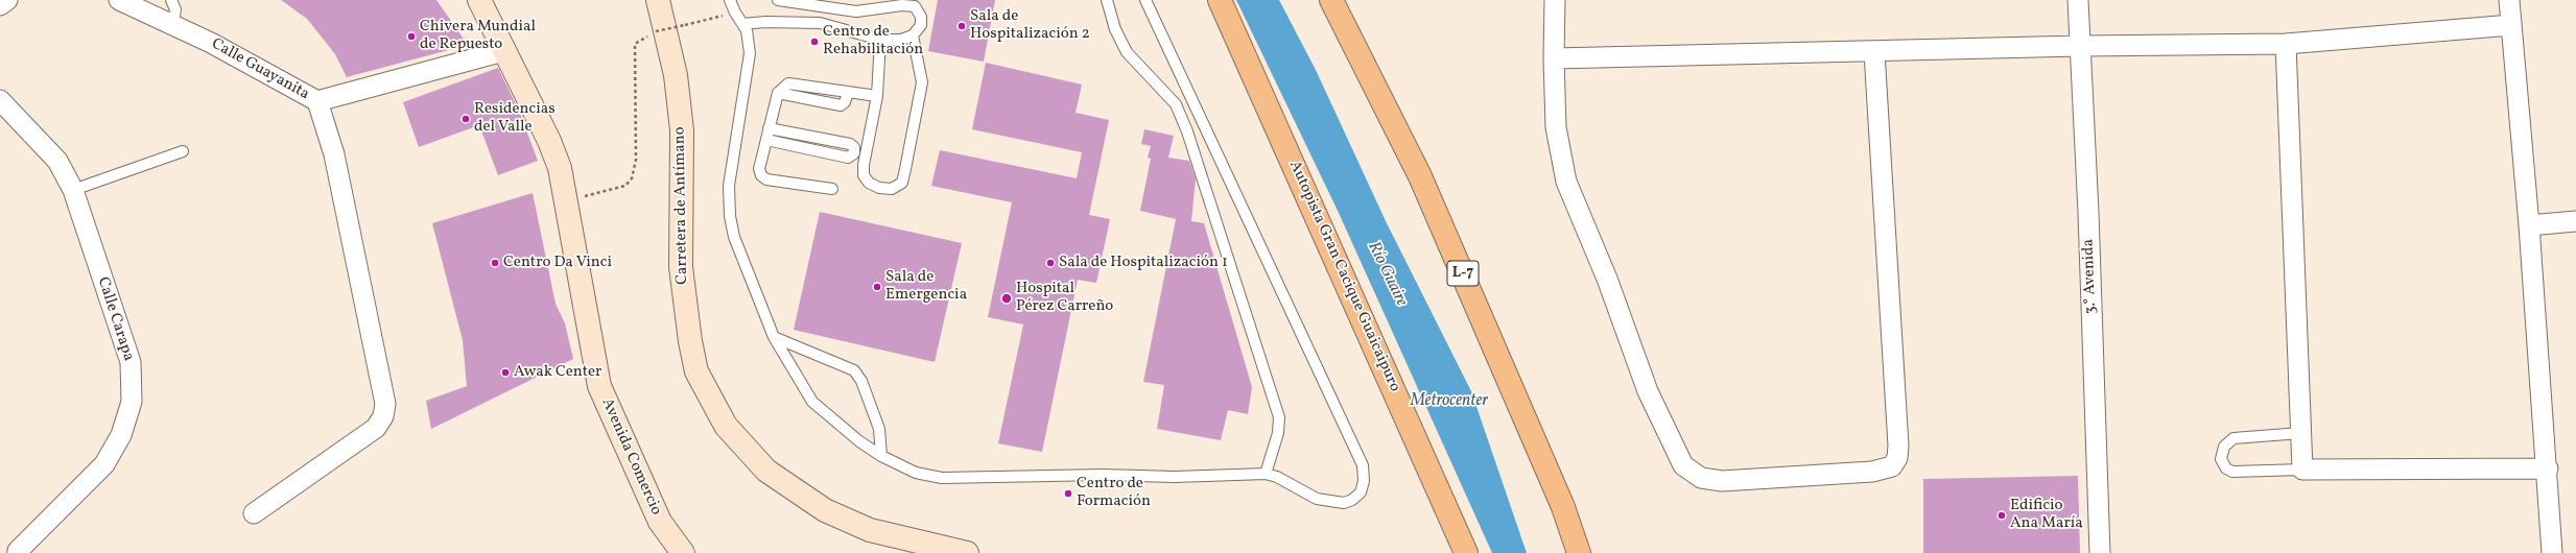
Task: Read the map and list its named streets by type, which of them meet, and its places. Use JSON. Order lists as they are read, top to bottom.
{
  "streets": {
    "highway": ["L-7", "Autopista Gran Cacique Guaicaipuro"],
    "main road": ["Carretera de Antímano", "Avenida Comercio"],
    "street": ["Calle Guayanita", "3.° Avenida", "Calle Carapa"]
  },
  "crossings": [
    ["Calle Guayanita", "Avenida Comercio"]
  ],
  "water": ["Río Guaire", "Metrocenter"],
  "places": [
    "Sala de Hospitalización 2",
    "Chivera Mundial de Repuesto",
    "Centro de Rehabilitación",
    "Residencias del Valle",
    "Centro Da Vinci",
    "Sala de Hospitalización 1",
    "Sala de Emergencia",
    "Hospital Pérez Carreño",
    "Awak Center",
    "Centro de Formación",
    "Edificio Ana María"
  ]
}
